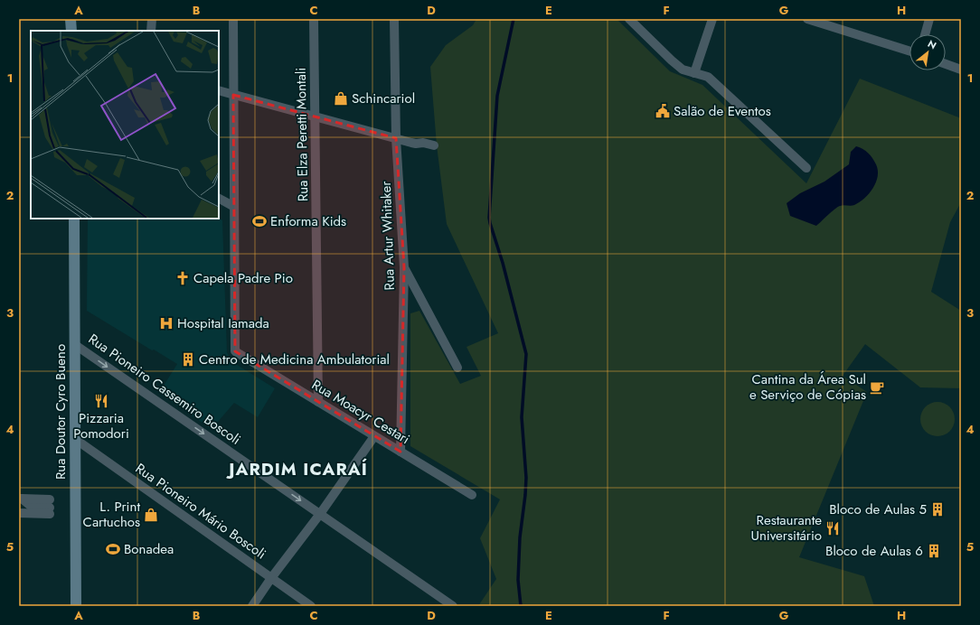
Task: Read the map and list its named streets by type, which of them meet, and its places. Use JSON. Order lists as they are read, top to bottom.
{
  "streets": {
    "street": [
      "Rua Elza Peretti Montali",
      "Rua Artur Whitaker",
      "Rua Pioneiro Cassemiro Boscoli",
      "Rua Doutor Cyro Bueno",
      "Rua Moacyr Cestari",
      "Rua Pioneiro Mário Boscoli"
    ]
  },
  "crossings": [
    ["Rua Elza Peretti Montali", "Rua Moacyr Cestari"],
    ["Rua Artur Whitaker", "Rua Moacyr Cestari"],
    ["Rua Pioneiro Cassemiro Boscoli", "Rua Doutor Cyro Bueno"],
    ["Rua Doutor Cyro Bueno", "Rua Pioneiro Mário Boscoli"]
  ],
  "one_way": ["Rua Pioneiro Cassemiro Boscoli"],
  "districts": ["JARDIM ICARAÍ"],
  "places": {
    "shop": ["Schincariol", "L. Print Cartuchos"],
    "public building": ["Salão de Eventos"],
    "sports": ["Enforma Kids", "Bonadea"],
    "church": ["Capela Padre Pio"],
    "hospital": ["Hospital Iamada"],
    "building": ["Centro de Medicina Ambulatorial", "Bloco de Aulas 5", "Bloco de Aulas 6"],
    "cafe": ["Cantina da Área Sul e Serviço de Cópias"],
    "restaurant": ["Pizzaria Pomodori", "Restaurante Universitário"]
  },
  "north": "top right",
  "grid": {
    "columns": [
      "A",
      "B",
      "C",
      "D",
      "E",
      "F",
      "G",
      "H"
    ],
    "rows": [
      "1",
      "2",
      "3",
      "4",
      "5"
    ]
  }
}
